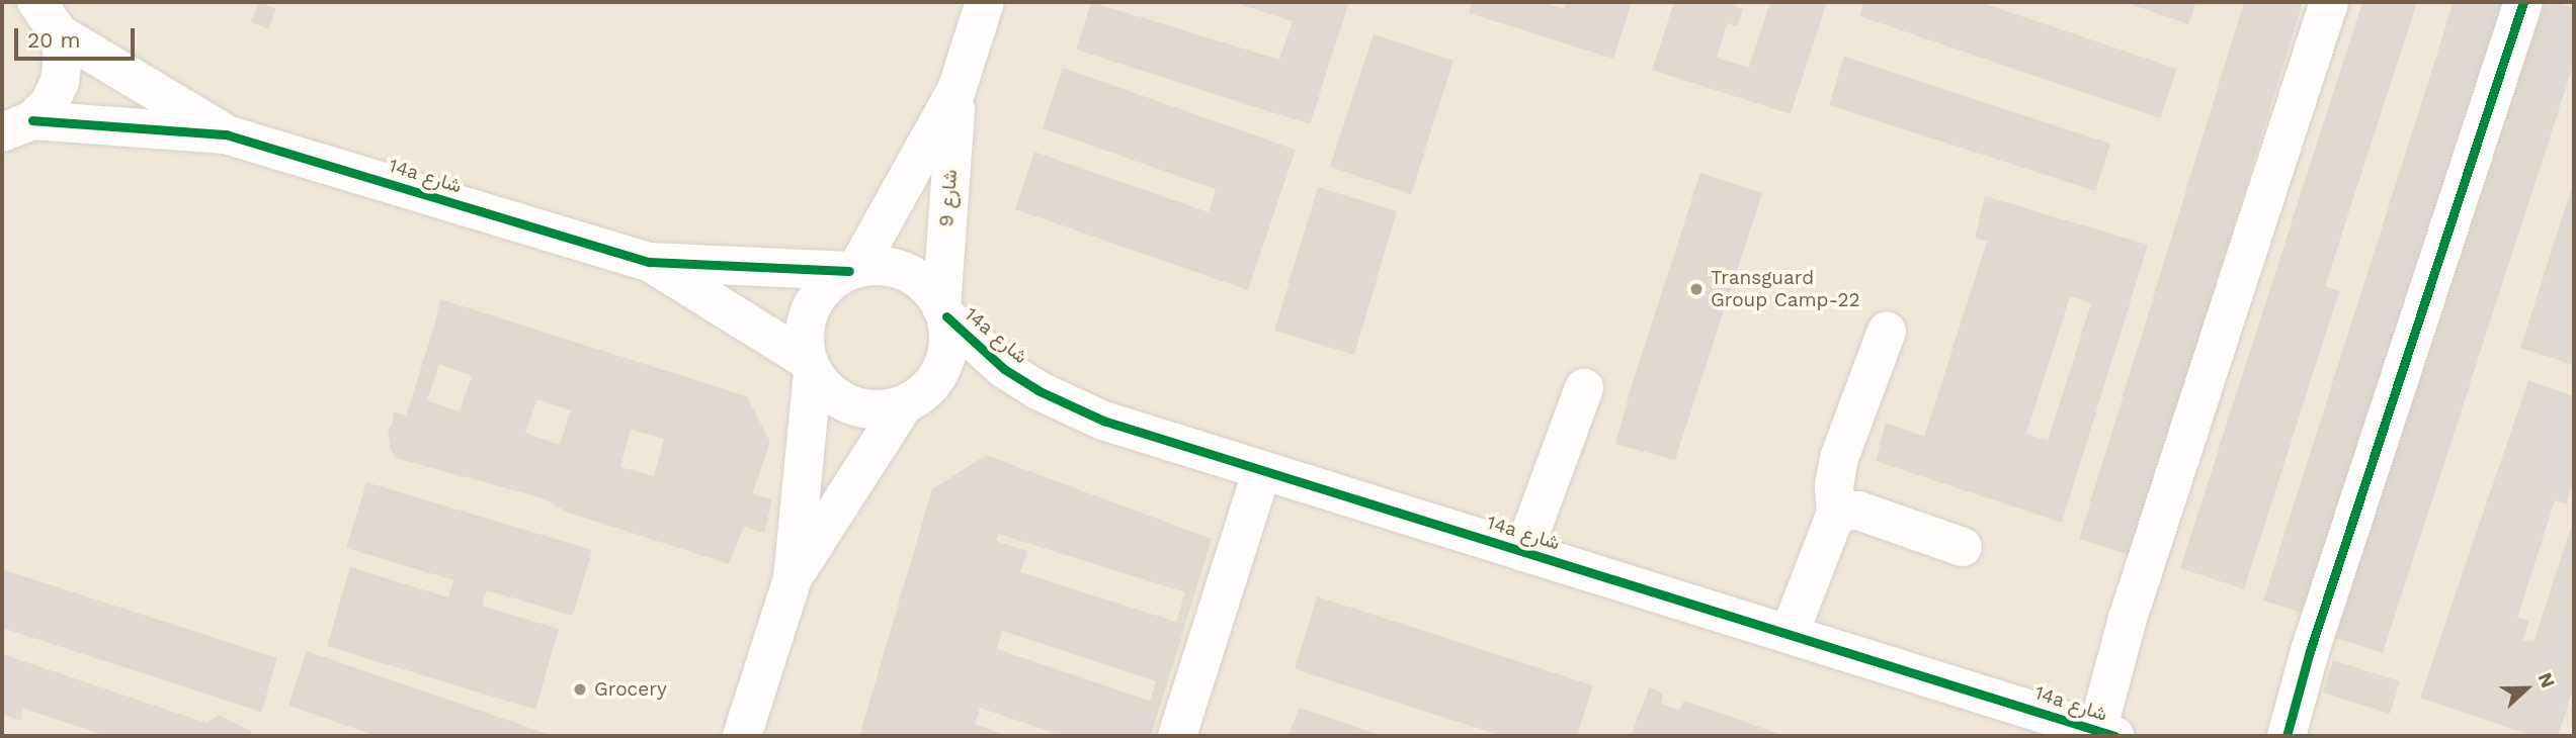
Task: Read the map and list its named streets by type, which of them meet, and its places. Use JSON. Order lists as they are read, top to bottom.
{
  "streets": {
    "street": ["14a شارع", "شارع 9"]
  },
  "crossings": [
    ["14a شارع", "شارع 9"]
  ],
  "places": ["Transguard Group Camp-22", "Grocery"],
  "scale_bar": "20 m",
  "north": "right"
}
